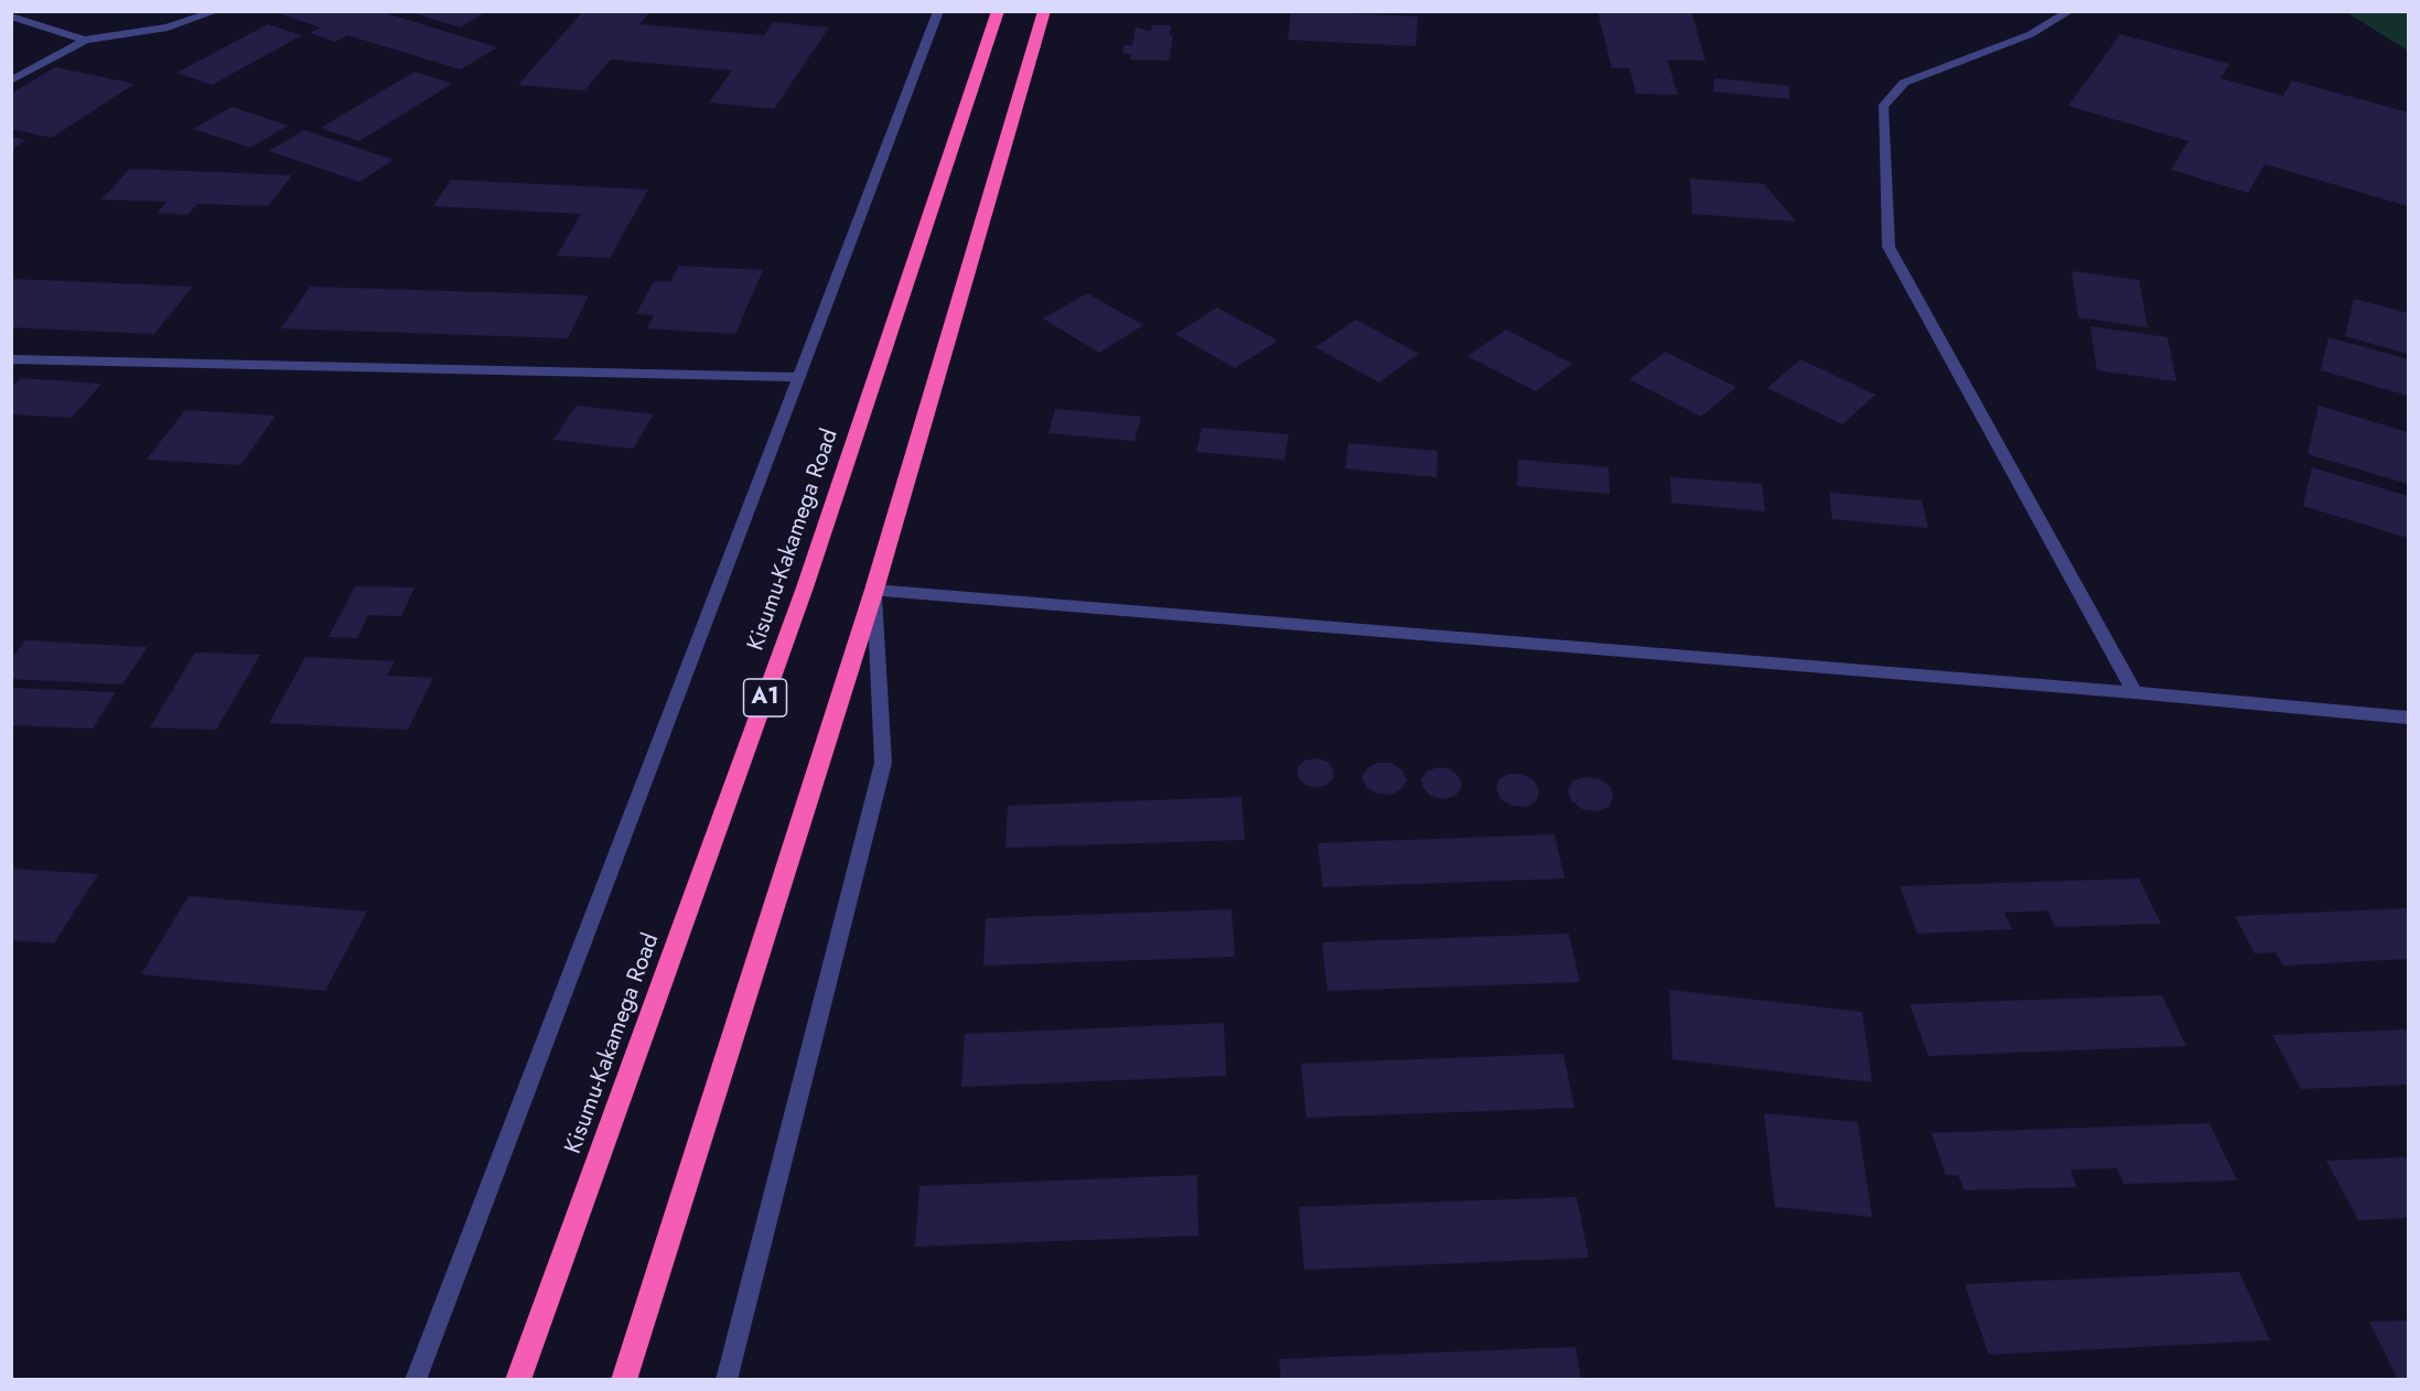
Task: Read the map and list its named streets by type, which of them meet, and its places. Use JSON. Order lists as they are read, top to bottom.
{
  "streets": {
    "highway": ["Kisumu-Kakamega Road", "A1"]
  }
}
